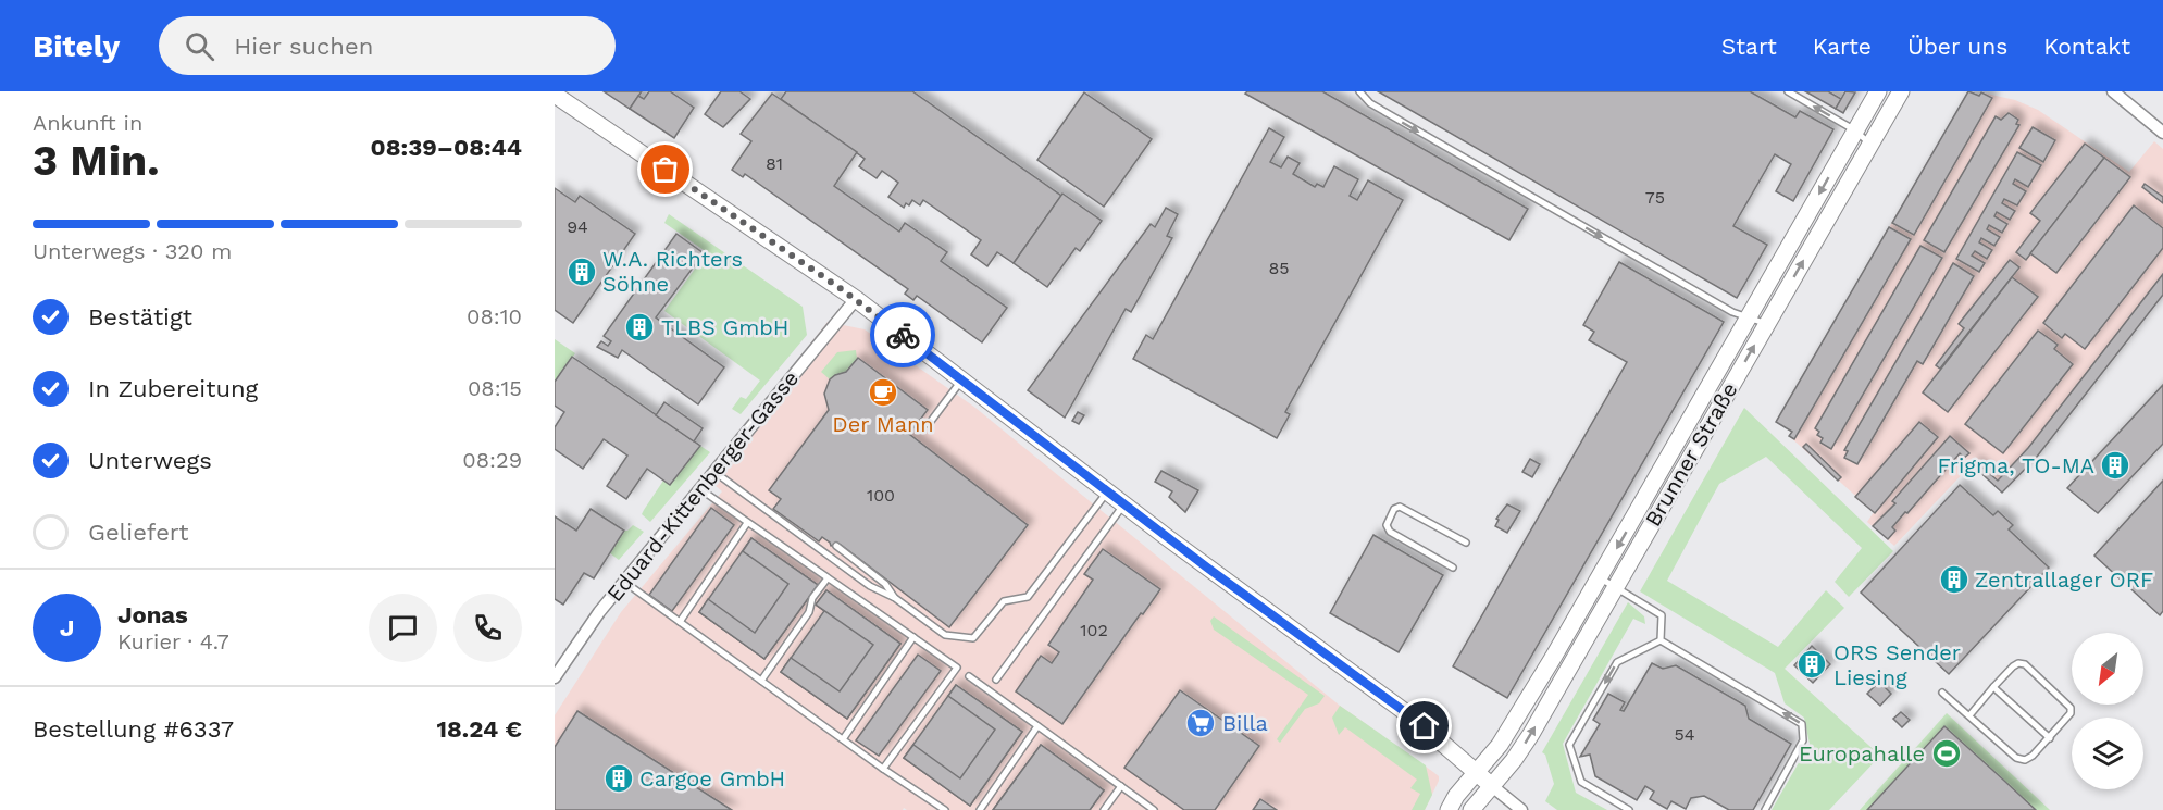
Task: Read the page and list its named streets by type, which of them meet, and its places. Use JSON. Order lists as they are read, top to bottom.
{
  "streets": {
    "main road": ["Brunner Straße"],
    "street": ["Eduard-Kittenberger-Gasse"]
  },
  "places": {
    "building": [
      "W.A. Richters Söhne",
      "TLBS GmbH",
      "Frigma, TO-MA",
      "Zentrallager ORF",
      "ORS Sender Liesing",
      "Cargoe GmbH"
    ],
    "cafe": ["Der Mann"],
    "supermarket": ["Billa"],
    "sports": ["Europahalle"]
  },
  "house_numbers": [
    "81",
    "75",
    "94",
    "85",
    "100",
    "102",
    "54"
  ],
  "north": "bottom left",
  "page": {
    "header": "Bitely",
    "search": "Hier suchen",
    "nav": [
      "Start",
      "Karte",
      "Über uns",
      "Kontakt"
    ],
    "heading": ["3 Min.", "Ankunft in", "08:39–08:44"],
    "panel": [
      "Jonas",
      "Kurier · 4.7",
      "Bestellung #6337",
      "18.24 €"
    ],
    "bar": "Unterwegs · 320 m",
    "list": [
      ["Bestätigt", "08:10"],
      ["In Zubereitung", "08:15"],
      ["Unterwegs", "08:29"],
      "Geliefert"
    ],
    "round": "J"
  }
}
